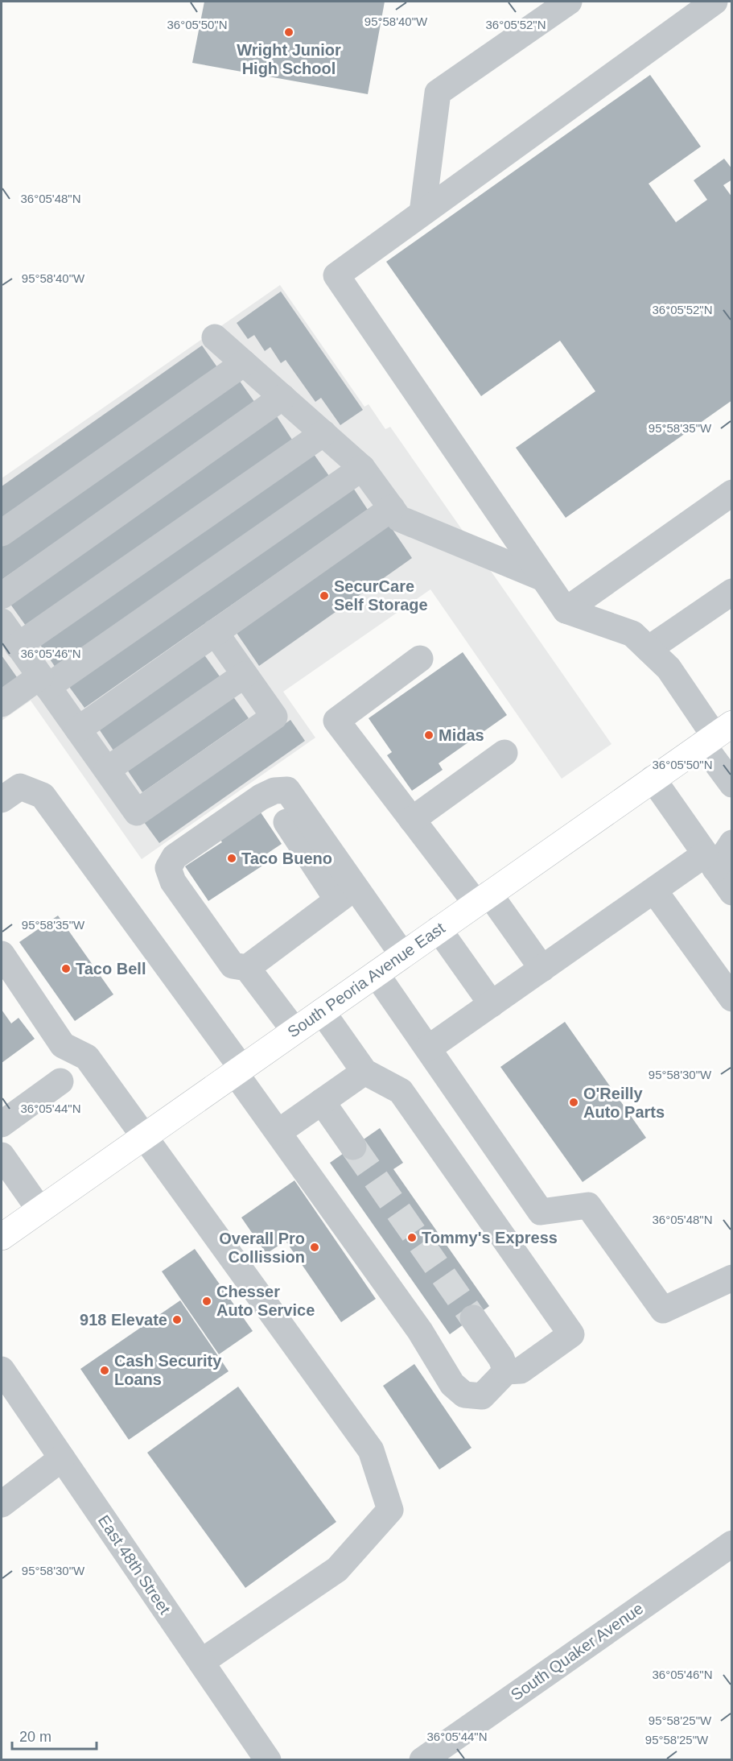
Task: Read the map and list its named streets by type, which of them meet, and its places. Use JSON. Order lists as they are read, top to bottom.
{
  "streets": {
    "main road": ["South Peoria Avenue East"],
    "street": ["East 48th Street", "South Quaker Avenue"]
  },
  "places": [
    "Wright Junior High School",
    "SecurCare Self Storage",
    "Midas",
    "Taco Bueno",
    "Taco Bell",
    "O'Reilly Auto Parts",
    "Tommy's Express",
    "Overall Pro Collission",
    "Chesser Auto Service",
    "918 Elevate",
    "Cash Security Loans"
  ],
  "scale_bar": "20 m",
  "coordinates": [
    "95°58'40\"W",
    "36°05'50\"N",
    "36°05'52\"N",
    "36°05'48\"N",
    "95°58'35\"W",
    "36°05'46\"N",
    "95°58'30\"W",
    "36°05'44\"N",
    "95°58'25\"W"
  ]
}
